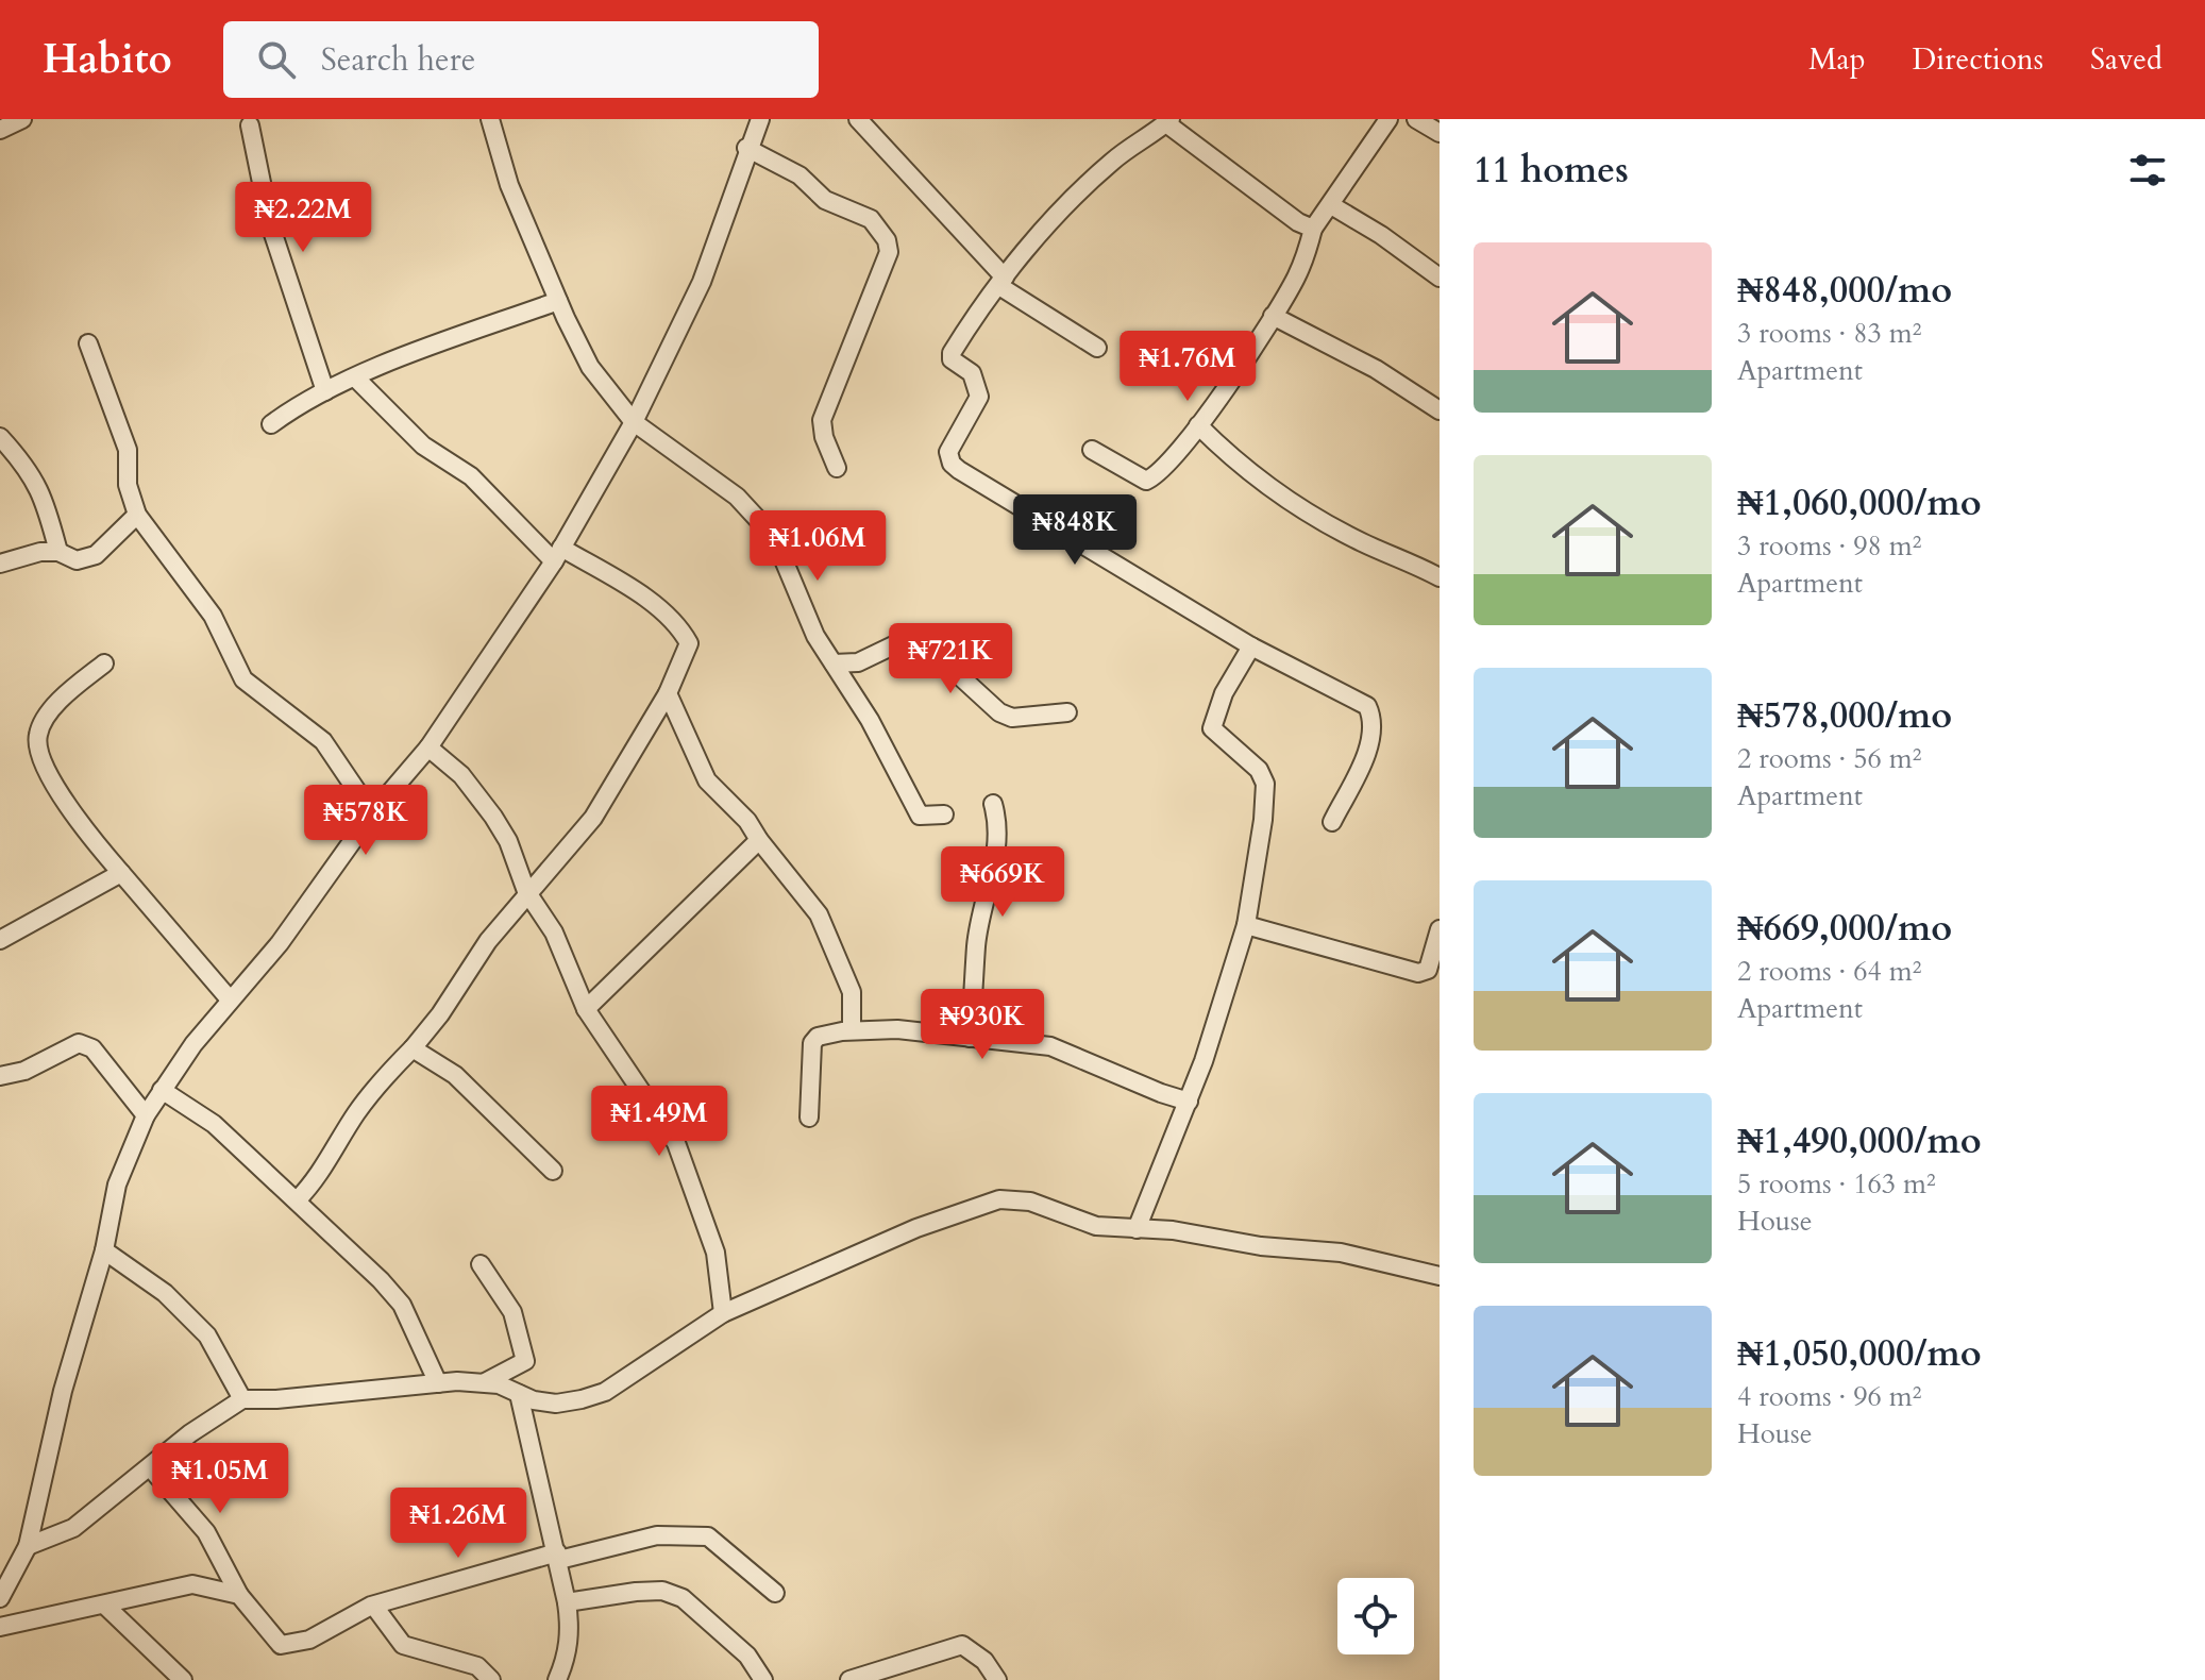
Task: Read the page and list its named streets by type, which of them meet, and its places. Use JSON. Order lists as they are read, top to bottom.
{
  "page": {
    "header": "Habito",
    "search": "Search here",
    "nav": ["Map", "Directions", "Saved"],
    "heading": "11 homes",
    "price": [
      "₦2.22M",
      "₦1.76M",
      "₦848K",
      "₦1.06M",
      "₦721K",
      "₦578K",
      "₦669K",
      "₦930K",
      "₦1.49M",
      "₦1.05M",
      "₦1.26M"
    ],
    "list": [
      {
        "name": "₦848,000/mo",
        "note": "3 rooms · 83 m² · Apartment"
      },
      {
        "name": "₦1,060,000/mo",
        "note": "3 rooms · 98 m² · Apartment"
      },
      {
        "name": "₦578,000/mo",
        "note": "2 rooms · 56 m² · Apartment"
      },
      {
        "name": "₦669,000/mo",
        "note": "2 rooms · 64 m² · Apartment"
      },
      {
        "name": "₦1,490,000/mo",
        "note": "5 rooms · 163 m² · House"
      },
      {
        "name": "₦1,050,000/mo",
        "note": "4 rooms · 96 m² · House"
      }
    ]
  }
}
